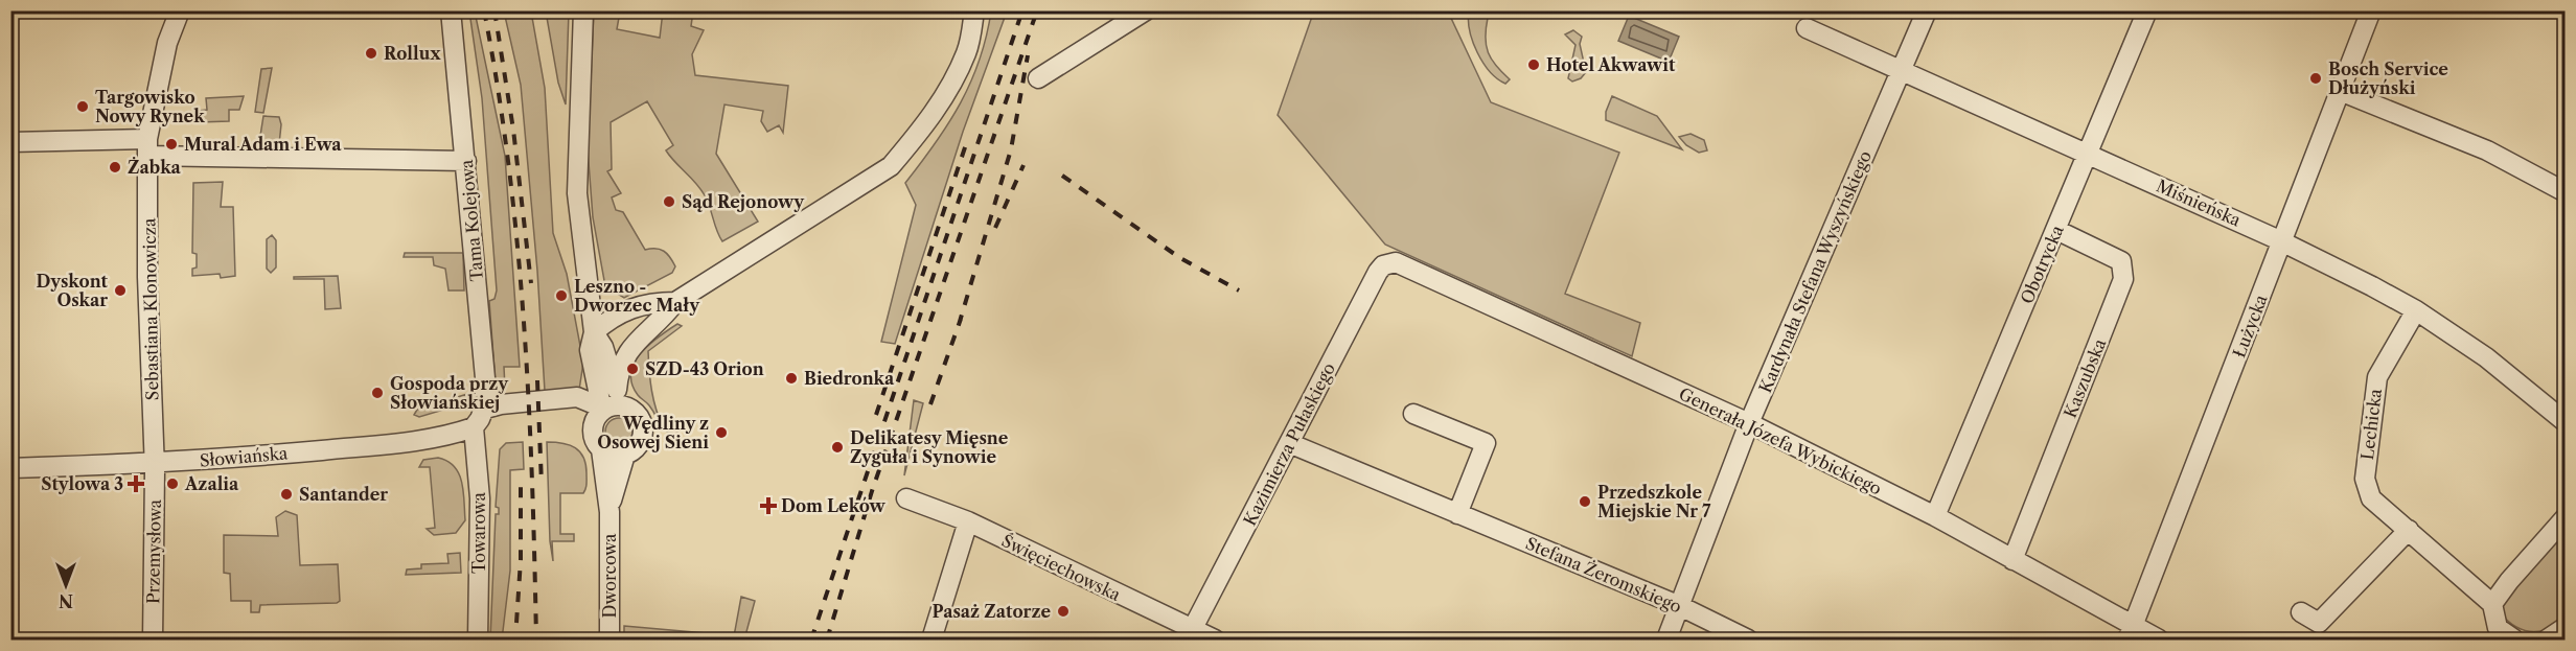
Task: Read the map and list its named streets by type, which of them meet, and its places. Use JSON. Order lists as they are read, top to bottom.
{
  "streets": {
    "street": [
      "Miśnieńska",
      "Tama Kolejowa",
      "Obotrycka",
      "Kardynała Stefana Wyszyńskiego",
      "Sebastiana Klonowicza",
      "Łużycka",
      "Kaszubska",
      "Lechicka",
      "Generała Józefa Wybickiego",
      "Kazimierza Pułaskiego",
      "Słowiańska",
      "Towarowa",
      "Przemysłowa",
      "Święciechowska",
      "Stefana Żeromskiego",
      "Dworcowa"
    ]
  },
  "crossings": [
    ["Miśnieńska", "Obotrycka"],
    ["Miśnieńska", "Kardynała Stefana Wyszyńskiego"],
    ["Miśnieńska", "Łużycka"],
    ["Miśnieńska", "Lechicka"],
    ["Obotrycka", "Kaszubska"],
    ["Obotrycka", "Generała Józefa Wybickiego"],
    ["Kardynała Stefana Wyszyńskiego", "Generała Józefa Wybickiego"],
    ["Kardynała Stefana Wyszyńskiego", "Stefana Żeromskiego"],
    ["Sebastiana Klonowicza", "Słowiańska"],
    ["Sebastiana Klonowicza", "Przemysłowa"],
    ["Łużycka", "Generała Józefa Wybickiego"],
    ["Kaszubska", "Generała Józefa Wybickiego"],
    ["Generała Józefa Wybickiego", "Kazimierza Pułaskiego"],
    ["Kazimierza Pułaskiego", "Święciechowska"],
    ["Kazimierza Pułaskiego", "Stefana Żeromskiego"],
    ["Słowiańska", "Towarowa"],
    ["Słowiańska", "Przemysłowa"]
  ],
  "places": {
    "other": [
      "Rollux",
      "Hotel Akwawit",
      "Bosch Service Dłużyński",
      "Targowisko Nowy Rynek",
      "Mural Adam i Ewa",
      "Żabka",
      "Sąd Rejonowy",
      "Dyskont Oskar",
      "Leszno - Dworzec Mały",
      "SZD-43 Orion",
      "Biedronka",
      "Gospoda przy Słowiańskiej",
      "Wędliny z Osowej Sieni",
      "Delikatesy Mięsne Zyguła i Synowie",
      "Azalia",
      "Santander",
      "Przedszkole Miejskie Nr 7",
      "Pasaż Zatorze"
    ],
    "health": ["Stylowa 3", "Dom Leków"]
  },
  "north": "bottom"
}
